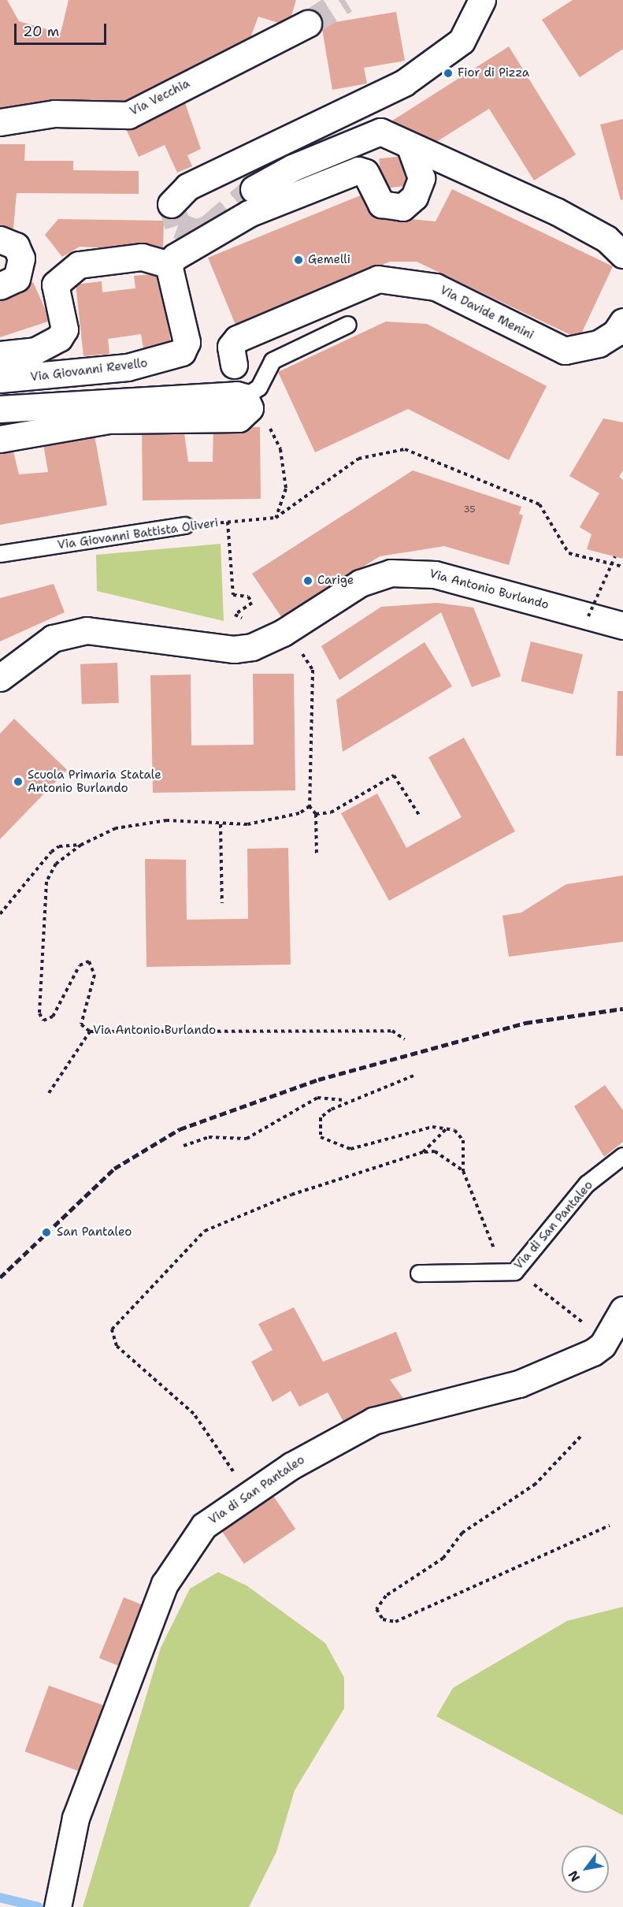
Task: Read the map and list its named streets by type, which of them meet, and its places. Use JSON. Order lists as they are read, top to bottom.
{
  "streets": {
    "street": [
      "Via Vecchia",
      "Via Davide Menini",
      "Via Giovanni Revello",
      "Via Antonio Burlando",
      "Via di San Pantaleo"
    ],
    "lane": ["Via Giovanni Battista Oliveri"]
  },
  "places": [
    "Fior di Pizza",
    "Gemelli",
    "Carige",
    "Scuola Primaria Statale Antonio Burlando",
    "San Pantaleo"
  ],
  "house_numbers": ["35"],
  "scale_bar": "20 m",
  "north": "bottom left"
}
